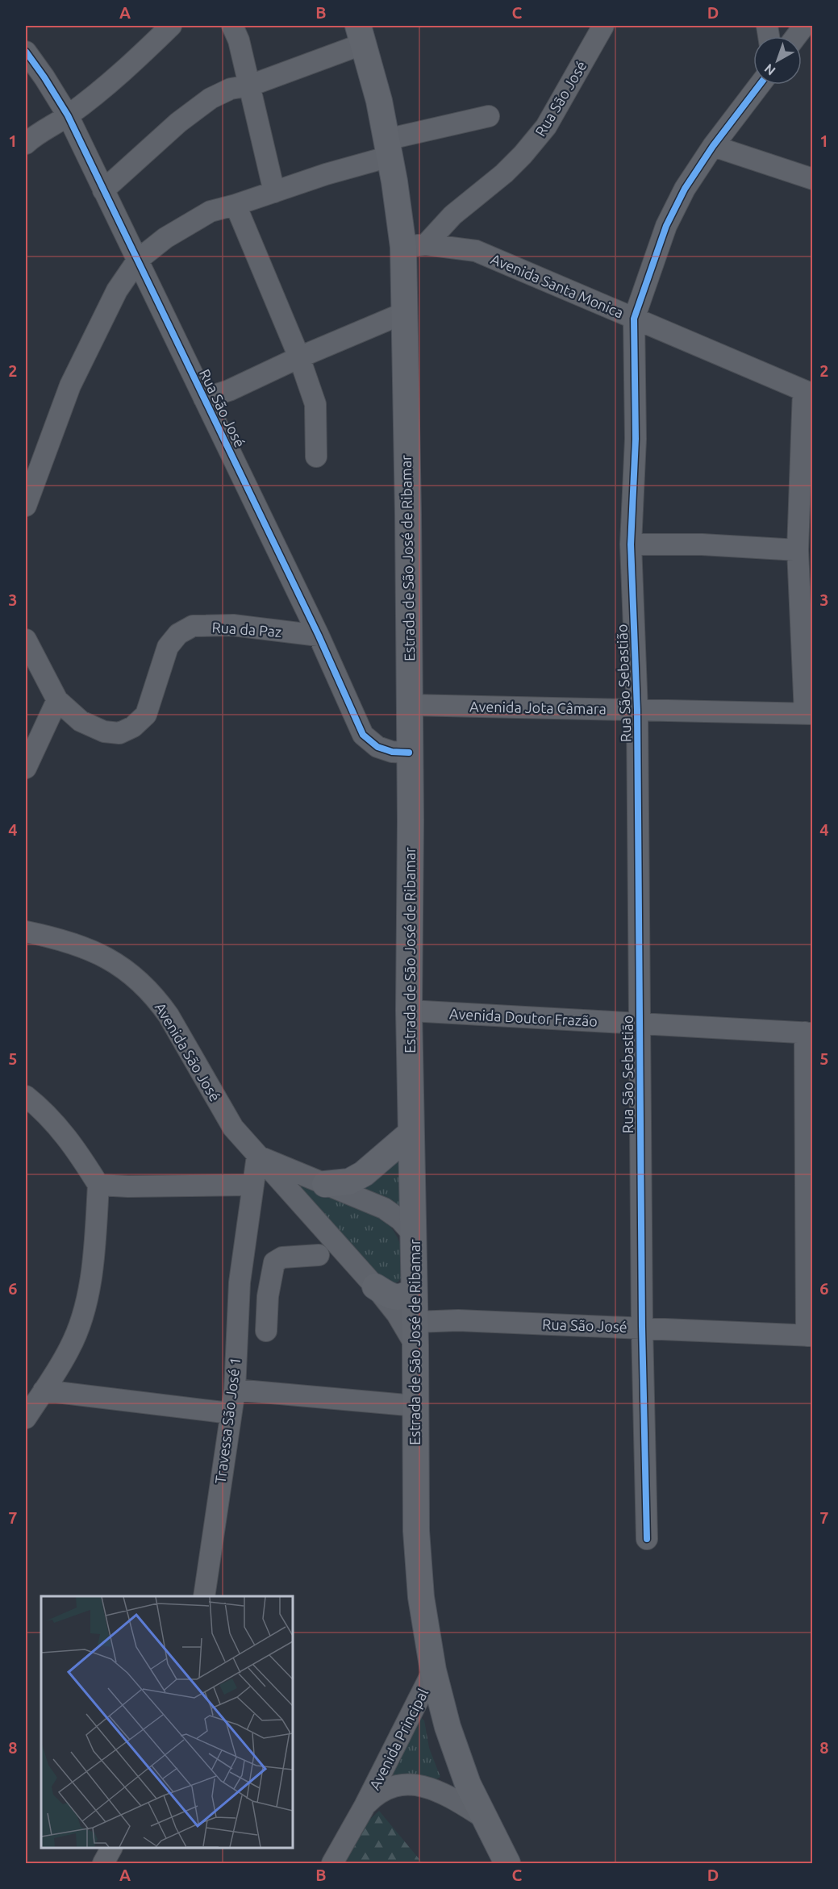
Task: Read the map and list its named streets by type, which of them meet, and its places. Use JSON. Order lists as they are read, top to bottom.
{
  "streets": {
    "main road": ["Estrada de São José de Ribamar"],
    "street": [
      "Rua São José",
      "Avenida Santa Monica",
      "Rua da Paz",
      "Rua São Sebastião",
      "Avenida Jota Câmara",
      "Avenida Doutor Frazão",
      "Avenida São José",
      "Travessa São José 1",
      "Avenida Principal"
    ]
  },
  "crossings": [
    ["Rua São José", "Avenida Santa Monica"],
    ["Rua São José", "Estrada de São José de Ribamar"],
    ["Rua São José", "Rua da Paz"],
    ["Rua São José", "Rua São Sebastião"],
    ["Rua São José", "Avenida São José"],
    ["Avenida Santa Monica", "Estrada de São José de Ribamar"],
    ["Avenida Santa Monica", "Rua São Sebastião"],
    ["Estrada de São José de Ribamar", "Avenida Jota Câmara"],
    ["Estrada de São José de Ribamar", "Avenida Doutor Frazão"],
    ["Estrada de São José de Ribamar", "Avenida São José"],
    ["Estrada de São José de Ribamar", "Avenida Principal"],
    ["Rua São Sebastião", "Avenida Jota Câmara"],
    ["Rua São Sebastião", "Avenida Doutor Frazão"],
    ["Avenida São José", "Travessa São José 1"]
  ],
  "north": "bottom left",
  "grid": {
    "columns": [
      "A",
      "B",
      "C",
      "D"
    ],
    "rows": [
      "1",
      "2",
      "3",
      "4",
      "5",
      "6",
      "7",
      "8"
    ]
  }
}
